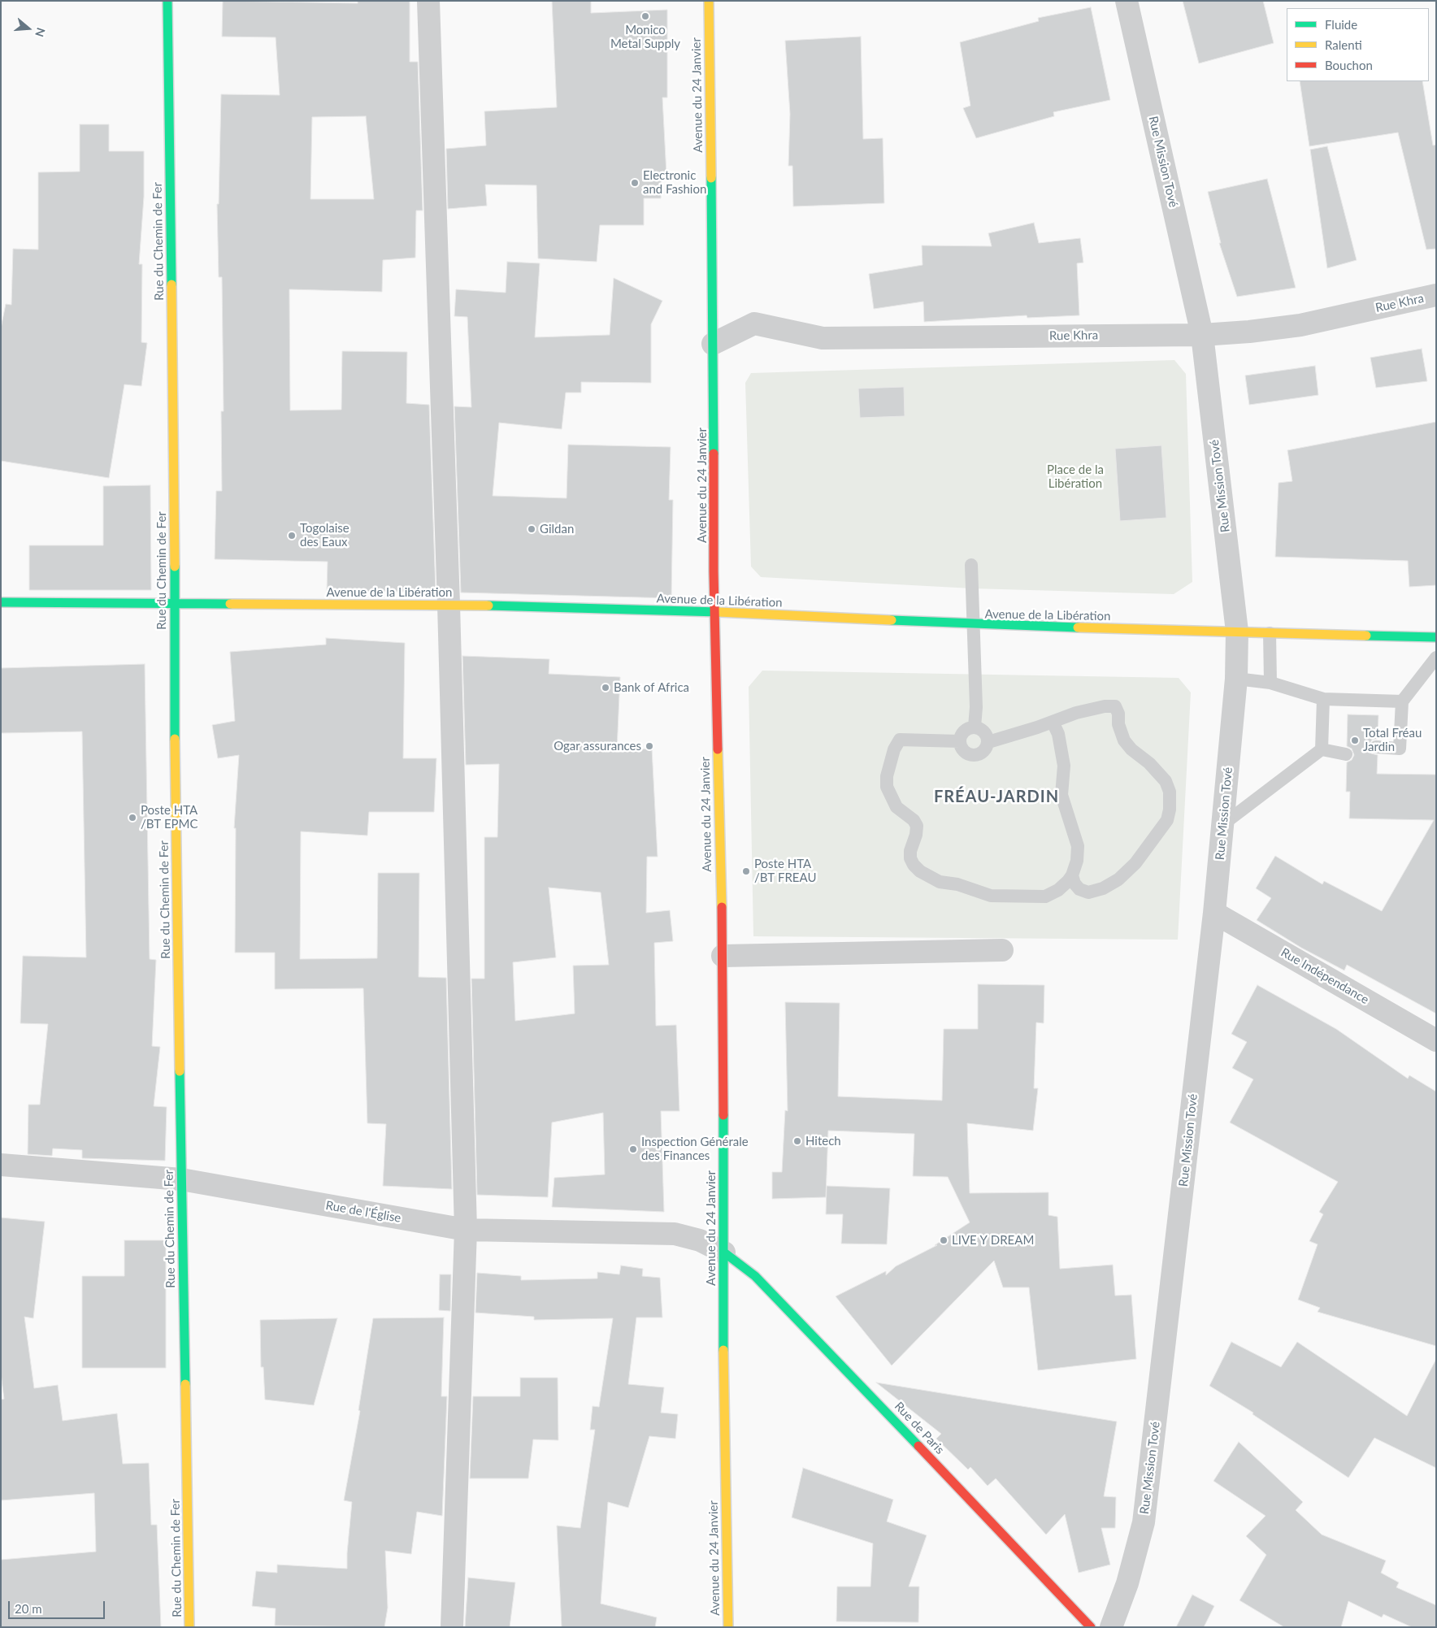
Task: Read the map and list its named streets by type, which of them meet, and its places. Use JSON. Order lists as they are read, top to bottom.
{
  "streets": {
    "street": [
      "Avenue du 24 Janvier",
      "Rue Mission Tové",
      "Rue du Chemin de Fer",
      "Rue Khra",
      "Avenue de la Libération",
      "Rue Indépendance",
      "Rue de l'Église",
      "Rue de Paris"
    ]
  },
  "crossings": [
    ["Avenue du 24 Janvier", "Rue Khra"],
    ["Avenue du 24 Janvier", "Avenue de la Libération"],
    ["Avenue du 24 Janvier", "Rue de l'Église"],
    ["Avenue du 24 Janvier", "Rue de Paris"],
    ["Rue Mission Tové", "Rue Khra"],
    ["Rue Mission Tové", "Avenue de la Libération"],
    ["Rue Mission Tové", "Rue Indépendance"],
    ["Rue du Chemin de Fer", "Avenue de la Libération"],
    ["Rue du Chemin de Fer", "Rue de l'Église"],
    ["Rue de l'Église", "Rue de Paris"]
  ],
  "districts": ["FRÉAU-JARDIN"],
  "parks": ["Place de la Libération"],
  "places": [
    "Monico Metal Supply",
    "Electronic and Fashion",
    "Gildan",
    "Togolaise des Eaux",
    "Bank of Africa",
    "Total Fréau Jardin",
    "Ogar assurances",
    "Poste HTA /BT EPMC",
    "Poste HTA /BT FREAU",
    "Hitech",
    "Inspection Générale des Finances",
    "LIVE Y DREAM"
  ],
  "legend": ["Fluide", "Ralenti", "Bouchon"],
  "scale_bar": "20 m",
  "north": "right"
}
